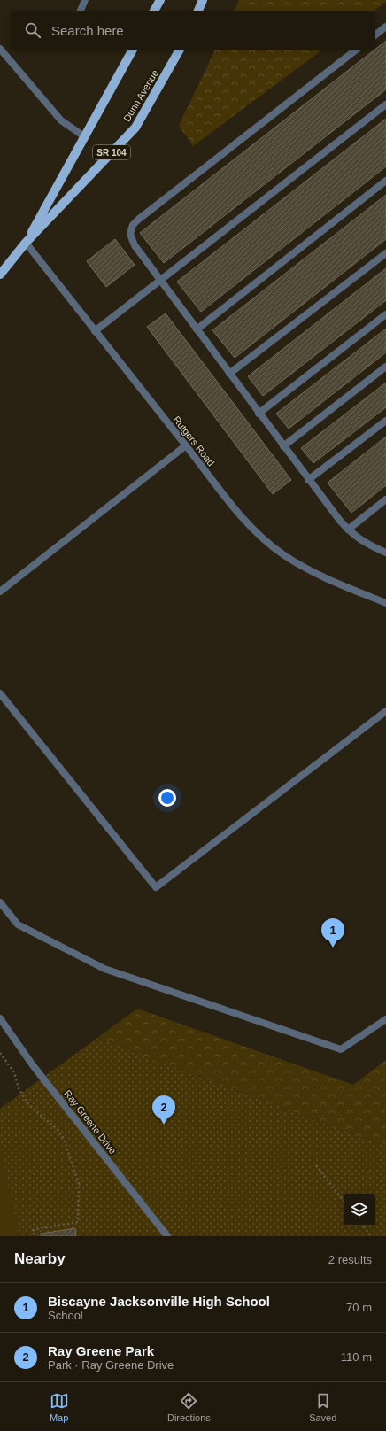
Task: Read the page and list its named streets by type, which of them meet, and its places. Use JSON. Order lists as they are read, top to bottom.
{
  "streets": {
    "main road": ["Dunn Avenue", "SR 104"],
    "street": ["Rutgers Road", "Ray Greene Drive"]
  },
  "crossings": [
    ["Dunn Avenue", "Rutgers Road"]
  ],
  "page": {
    "search": "Search here",
    "pins": ["1", "2"],
    "heading": ["Nearby", "2 results"],
    "list": [
      {
        "mark": "1",
        "name": "Biscayne Jacksonville High School",
        "note": "School",
        "value": "70 m"
      },
      {
        "mark": "2",
        "name": "Ray Greene Park",
        "note": "Park · Ray Greene Drive",
        "value": "110 m"
      }
    ],
    "nav": ["Map", "Directions", "Saved"]
  }
}
